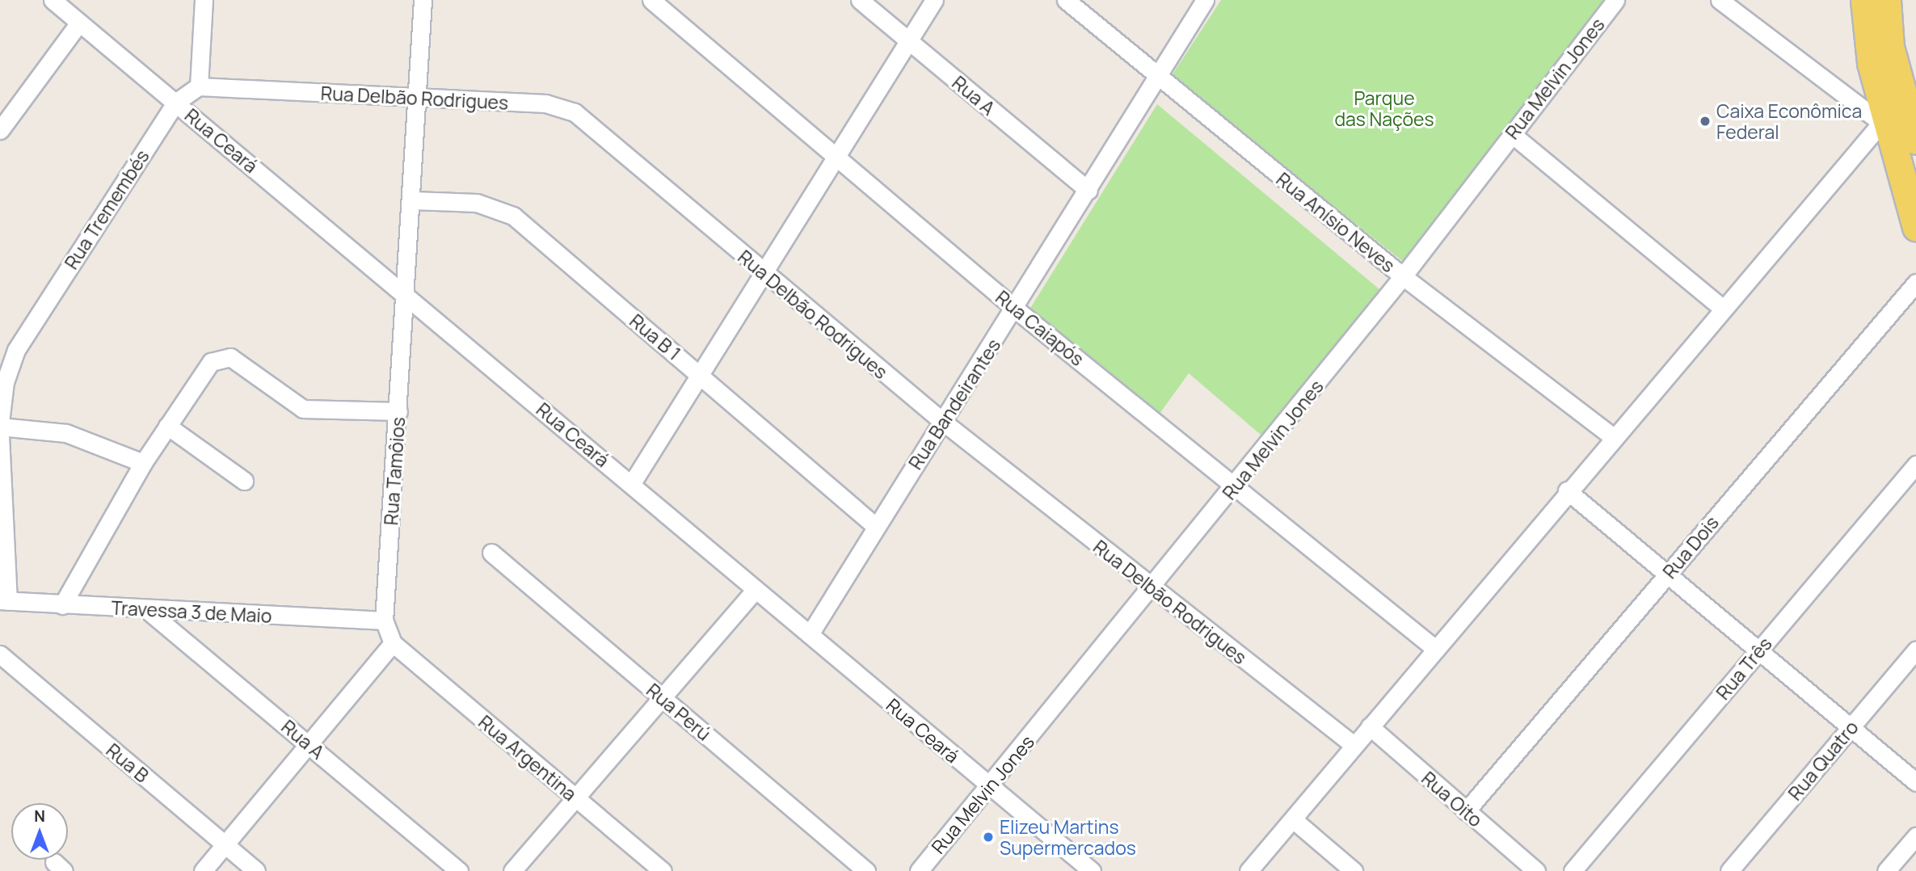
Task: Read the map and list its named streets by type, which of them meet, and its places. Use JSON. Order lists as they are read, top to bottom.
{
  "streets": {
    "street": [
      "Rua Melvin Jones",
      "Rua A",
      "Rua Delbão Rodrigues",
      "Rua Ceará",
      "Rua Tremembés",
      "Rua Anísio Neves",
      "Rua Caiapós",
      "Rua B 1",
      "Rua Bandeirantes",
      "Rua Tamôios",
      "Rua Dois",
      "Travessa 3 de Maio",
      "Rua Três",
      "Rua Perú",
      "Rua Argentina",
      "Rua Quatro",
      "Rua B",
      "Rua Oito"
    ]
  },
  "crossings": [
    ["Rua Melvin Jones", "Rua Delbão Rodrigues"],
    ["Rua Melvin Jones", "Rua Ceará"],
    ["Rua Melvin Jones", "Rua Anísio Neves"],
    ["Rua Melvin Jones", "Rua Caiapós"],
    ["Rua A", "Rua Bandeirantes"],
    ["Rua A", "Travessa 3 de Maio"],
    ["Rua Delbão Rodrigues", "Rua Tremembés"],
    ["Rua Delbão Rodrigues", "Rua Bandeirantes"],
    ["Rua Delbão Rodrigues", "Rua Tamôios"],
    ["Rua Ceará", "Rua Tremembés"],
    ["Rua Ceará", "Rua Bandeirantes"],
    ["Rua Ceará", "Rua Tamôios"],
    ["Rua Anísio Neves", "Rua Bandeirantes"],
    ["Rua Caiapós", "Rua Bandeirantes"],
    ["Rua B 1", "Rua Bandeirantes"],
    ["Rua B 1", "Rua Tamôios"],
    ["Rua Tamôios", "Travessa 3 de Maio"],
    ["Rua Tamôios", "Rua Argentina"],
    ["Rua Dois", "Rua Oito"]
  ],
  "parks": ["Parque das Nações"],
  "places": ["Caixa Econômica Federal", "Elizeu Martins Supermercados"],
  "north": "top"
}
